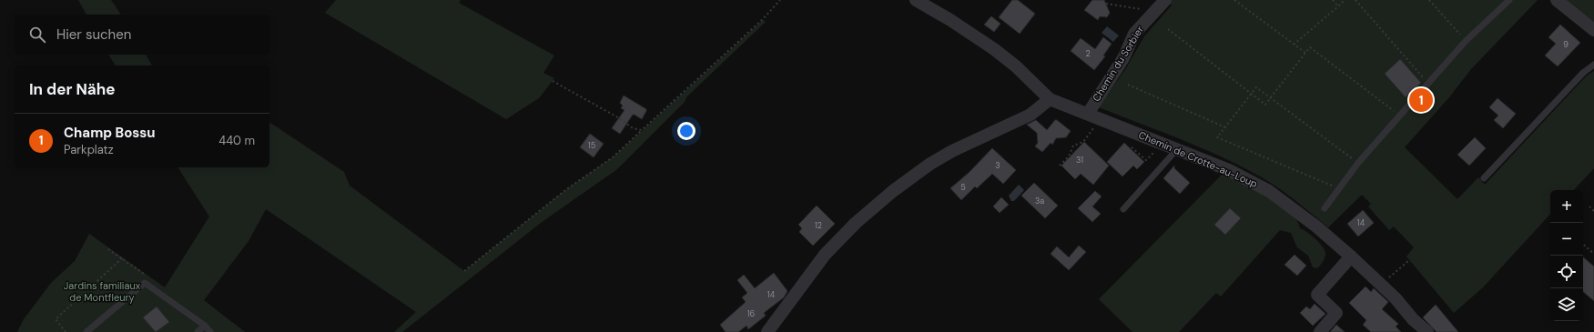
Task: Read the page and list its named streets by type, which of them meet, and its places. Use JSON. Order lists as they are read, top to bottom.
{
  "streets": {
    "street": ["Chemin du Sorbier", "Chemin de Crotte-au-Loup"]
  },
  "crossings": [
    ["Chemin du Sorbier", "Chemin de Crotte-au-Loup"]
  ],
  "parks": ["Jardins familiaux de Montfleury"],
  "house_numbers": [
    "9",
    "2",
    "15",
    "31",
    "3",
    "5",
    "3a",
    "14",
    "12",
    "14",
    "16"
  ],
  "page": {
    "search": "Hier suchen",
    "heading": "In der Nähe",
    "pins": "1",
    "list": [
      {
        "mark": "1",
        "name": "Champ Bossu",
        "note": "Parkplatz",
        "value": "440 m"
      }
    ],
    "map_buttons": ["+", "−"]
  }
}
